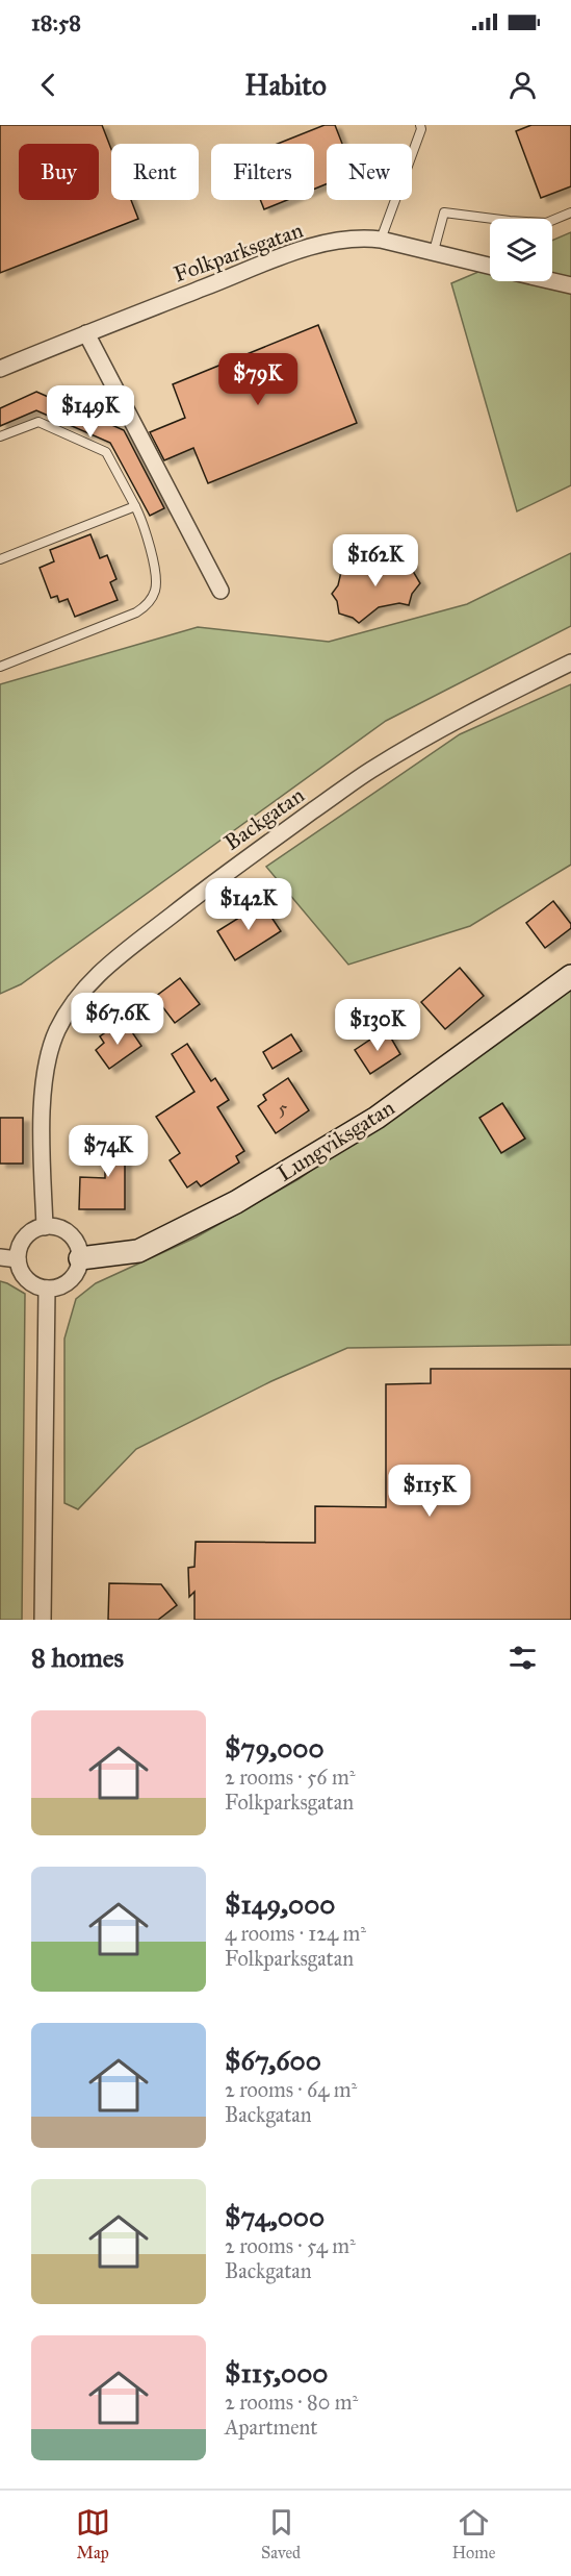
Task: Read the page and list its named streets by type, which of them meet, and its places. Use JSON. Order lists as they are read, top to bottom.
{
  "streets": {
    "street": ["Folkparksgatan", "Backgatan", "Lungviksgatan"]
  },
  "crossings": [
    ["Backgatan", "Lungviksgatan"]
  ],
  "house_numbers": ["5"],
  "page": {
    "status": "18:58",
    "header": "Habito",
    "chip": [
      "Buy",
      "Rent",
      "Filters",
      "New"
    ],
    "price": [
      "$79K",
      "$149K",
      "$162K",
      "$142K",
      "$67.6K",
      "$130K",
      "$74K",
      "$115K"
    ],
    "heading": "8 homes",
    "list": [
      {
        "name": "$79,000",
        "note": "2 rooms · 56 m² · Folkparksgatan"
      },
      {
        "name": "$149,000",
        "note": "4 rooms · 124 m² · Folkparksgatan"
      },
      {
        "name": "$67,600",
        "note": "2 rooms · 64 m² · Backgatan"
      },
      {
        "name": "$74,000",
        "note": "2 rooms · 54 m² · Backgatan"
      },
      {
        "name": "$115,000",
        "note": "2 rooms · 80 m² · Apartment"
      }
    ],
    "tabs": ["Map", "Saved", "Home"]
  }
}
